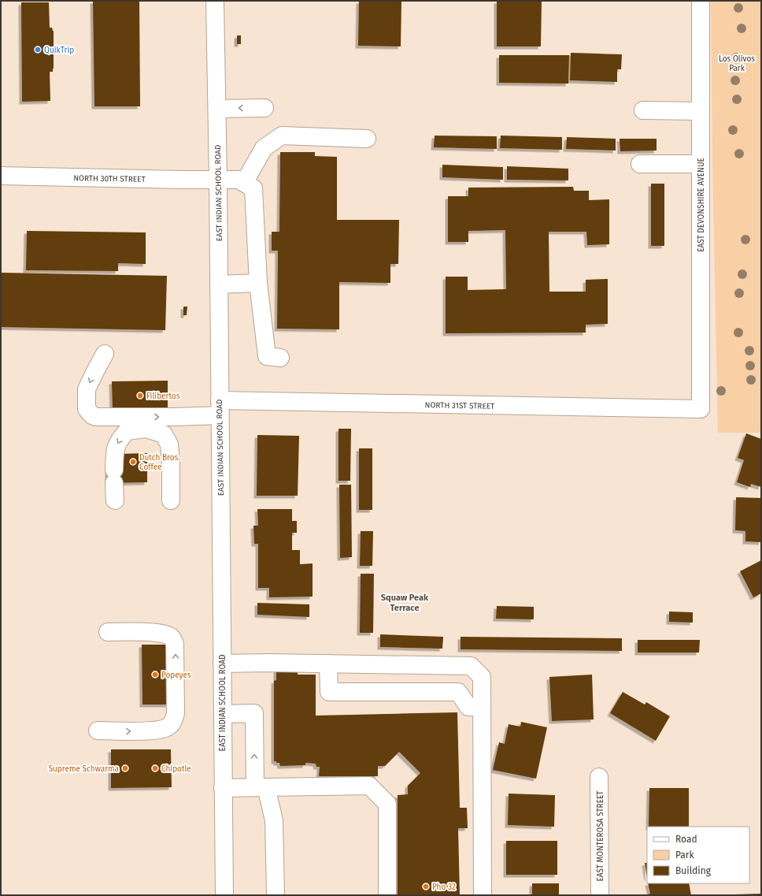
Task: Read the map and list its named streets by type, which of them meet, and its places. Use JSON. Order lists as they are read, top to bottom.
{
  "streets": {
    "street": [
      "NORTH 30TH STREET",
      "EAST INDIAN SCHOOL ROAD",
      "EAST DEVONSHIRE AVENUE",
      "NORTH 31ST STREET",
      "EAST MONTEROSA STREET"
    ]
  },
  "crossings": [
    ["NORTH 30TH STREET", "EAST INDIAN SCHOOL ROAD"],
    ["EAST INDIAN SCHOOL ROAD", "NORTH 31ST STREET"],
    ["EAST DEVONSHIRE AVENUE", "NORTH 31ST STREET"]
  ],
  "districts": ["Squaw Peak Terrace"],
  "parks": ["Los Olivos Park"],
  "places": [
    "QuikTrip",
    "Filibertos",
    "Dutch Bros. Coffee",
    "Popeyes",
    "Supreme Schwarma",
    "Chipotle",
    "Pho 32"
  ],
  "legend": ["Road", "Park", "Building"]
}
